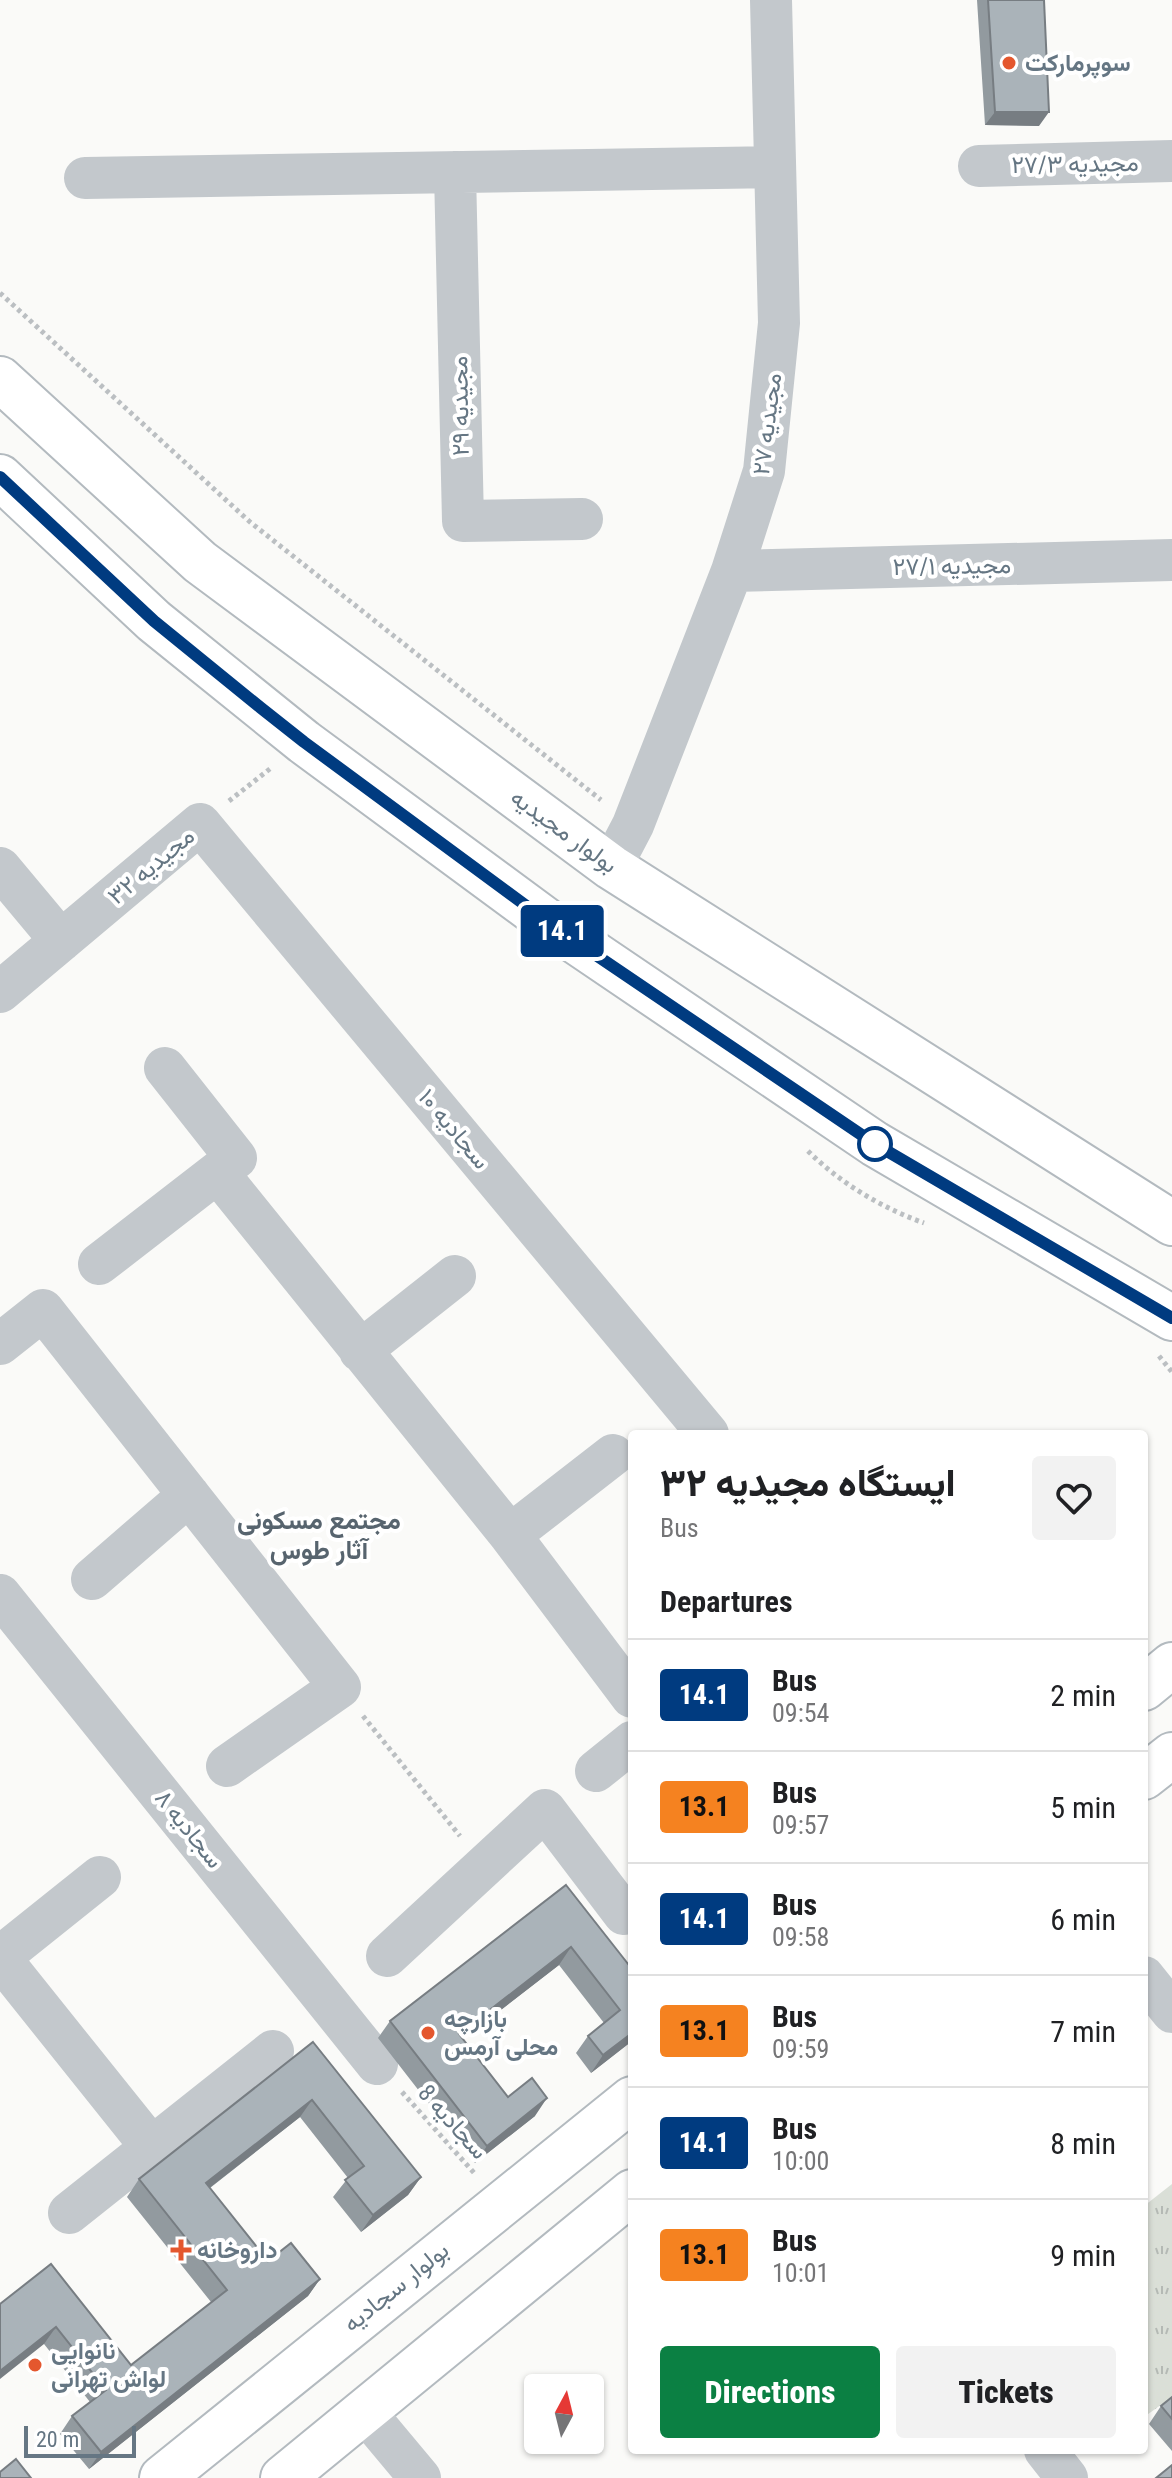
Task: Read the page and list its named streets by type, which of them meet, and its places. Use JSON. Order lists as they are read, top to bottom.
{
  "streets": {
    "main road": ["بولوار مجیدیه", "بولوار سجادیه"],
    "street": [
      "مجیدیه ۲۷/۳",
      "مجیدیه ۲۹",
      "مجیدیه ۲۷",
      "مجیدیه ۲۷/۱",
      "مجیدیه ۳۲",
      "سجادیه ۱۰",
      "سجادیه ۸"
    ],
    "path": ["سجادیه 8"]
  },
  "crossings": [
    ["مجیدیه ۲۷", "مجیدیه ۲۷/۱"],
    ["مجیدیه ۲۷", "بولوار مجیدیه"],
    ["مجیدیه ۳۲", "سجادیه ۱۰"],
    ["سجادیه ۸", "سجادیه 8"],
    ["سجادیه 8", "بولوار سجادیه"]
  ],
  "districts": ["مجتمع مسکونی آثار طوس"],
  "places": {
    "other": ["سوپرمارکت", "بازارچه محلی آرمس", "نانوایی لواش تهرانی"],
    "health": ["داروخانه"]
  },
  "lines": ["bus line 14.1"],
  "scale_bar": "20 m",
  "north": "top",
  "page": {
    "on_map": "14.1",
    "heading": [
      ["ایستگاه مجیدیه ۳۲", "Bus"],
      "Departures"
    ],
    "list": [
      {
        "mark": "14.1",
        "name": "Bus",
        "note": "09:54",
        "value": "2 min"
      },
      {
        "mark": "13.1",
        "name": "Bus",
        "note": "09:57",
        "value": "5 min"
      },
      {
        "mark": "14.1",
        "name": "Bus",
        "note": "09:58",
        "value": "6 min"
      },
      {
        "mark": "13.1",
        "name": "Bus",
        "note": "09:59",
        "value": "7 min"
      },
      {
        "mark": "14.1",
        "name": "Bus",
        "note": "10:00",
        "value": "8 min"
      },
      {
        "mark": "13.1",
        "name": "Bus",
        "note": "10:01",
        "value": "9 min"
      }
    ],
    "buttons": ["Directions", "Tickets"],
    "scale": "20 m"
  }
}
